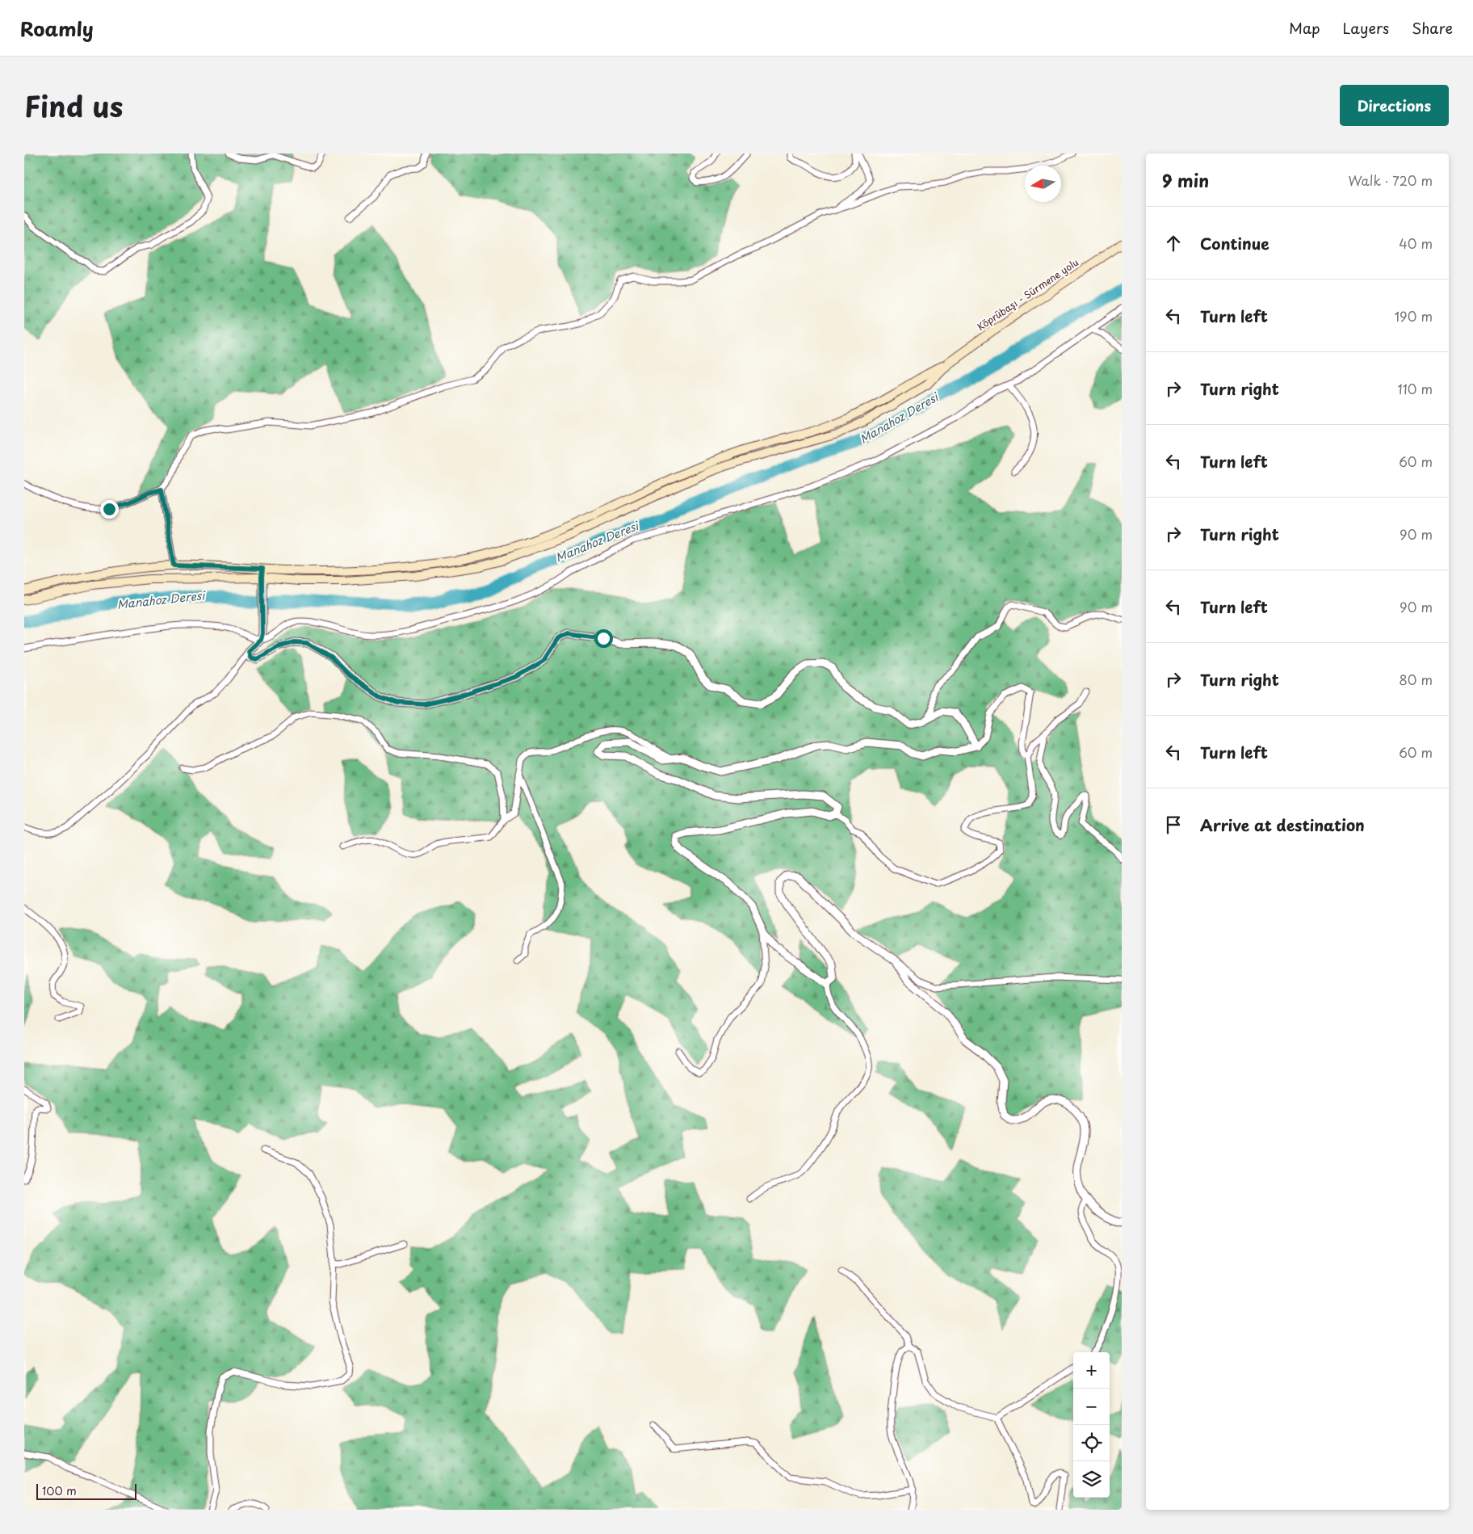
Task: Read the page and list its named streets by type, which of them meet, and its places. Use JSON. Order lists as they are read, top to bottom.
{
  "streets": {
    "main road": ["Köprübaşı - Sürmene yolu"]
  },
  "water": ["Manahoz Deresi"],
  "scale_bar": "100 m",
  "north": "left",
  "page": {
    "header": "Roamly",
    "nav": ["Map", "Layers", "Share"],
    "title": "Find us",
    "buttons": "Directions",
    "heading": ["9 min", "Walk · 720 m"],
    "list": [
      ["Continue", "40 m"],
      ["Turn left", "190 m"],
      ["Turn right", "110 m"],
      ["Turn left", "60 m"],
      ["Turn right", "90 m"],
      ["Turn left", "90 m"],
      ["Turn right", "80 m"],
      ["Turn left", "60 m"],
      "Arrive at destination"
    ],
    "map_buttons": ["+", "−"],
    "scale": "100 m"
  }
}
